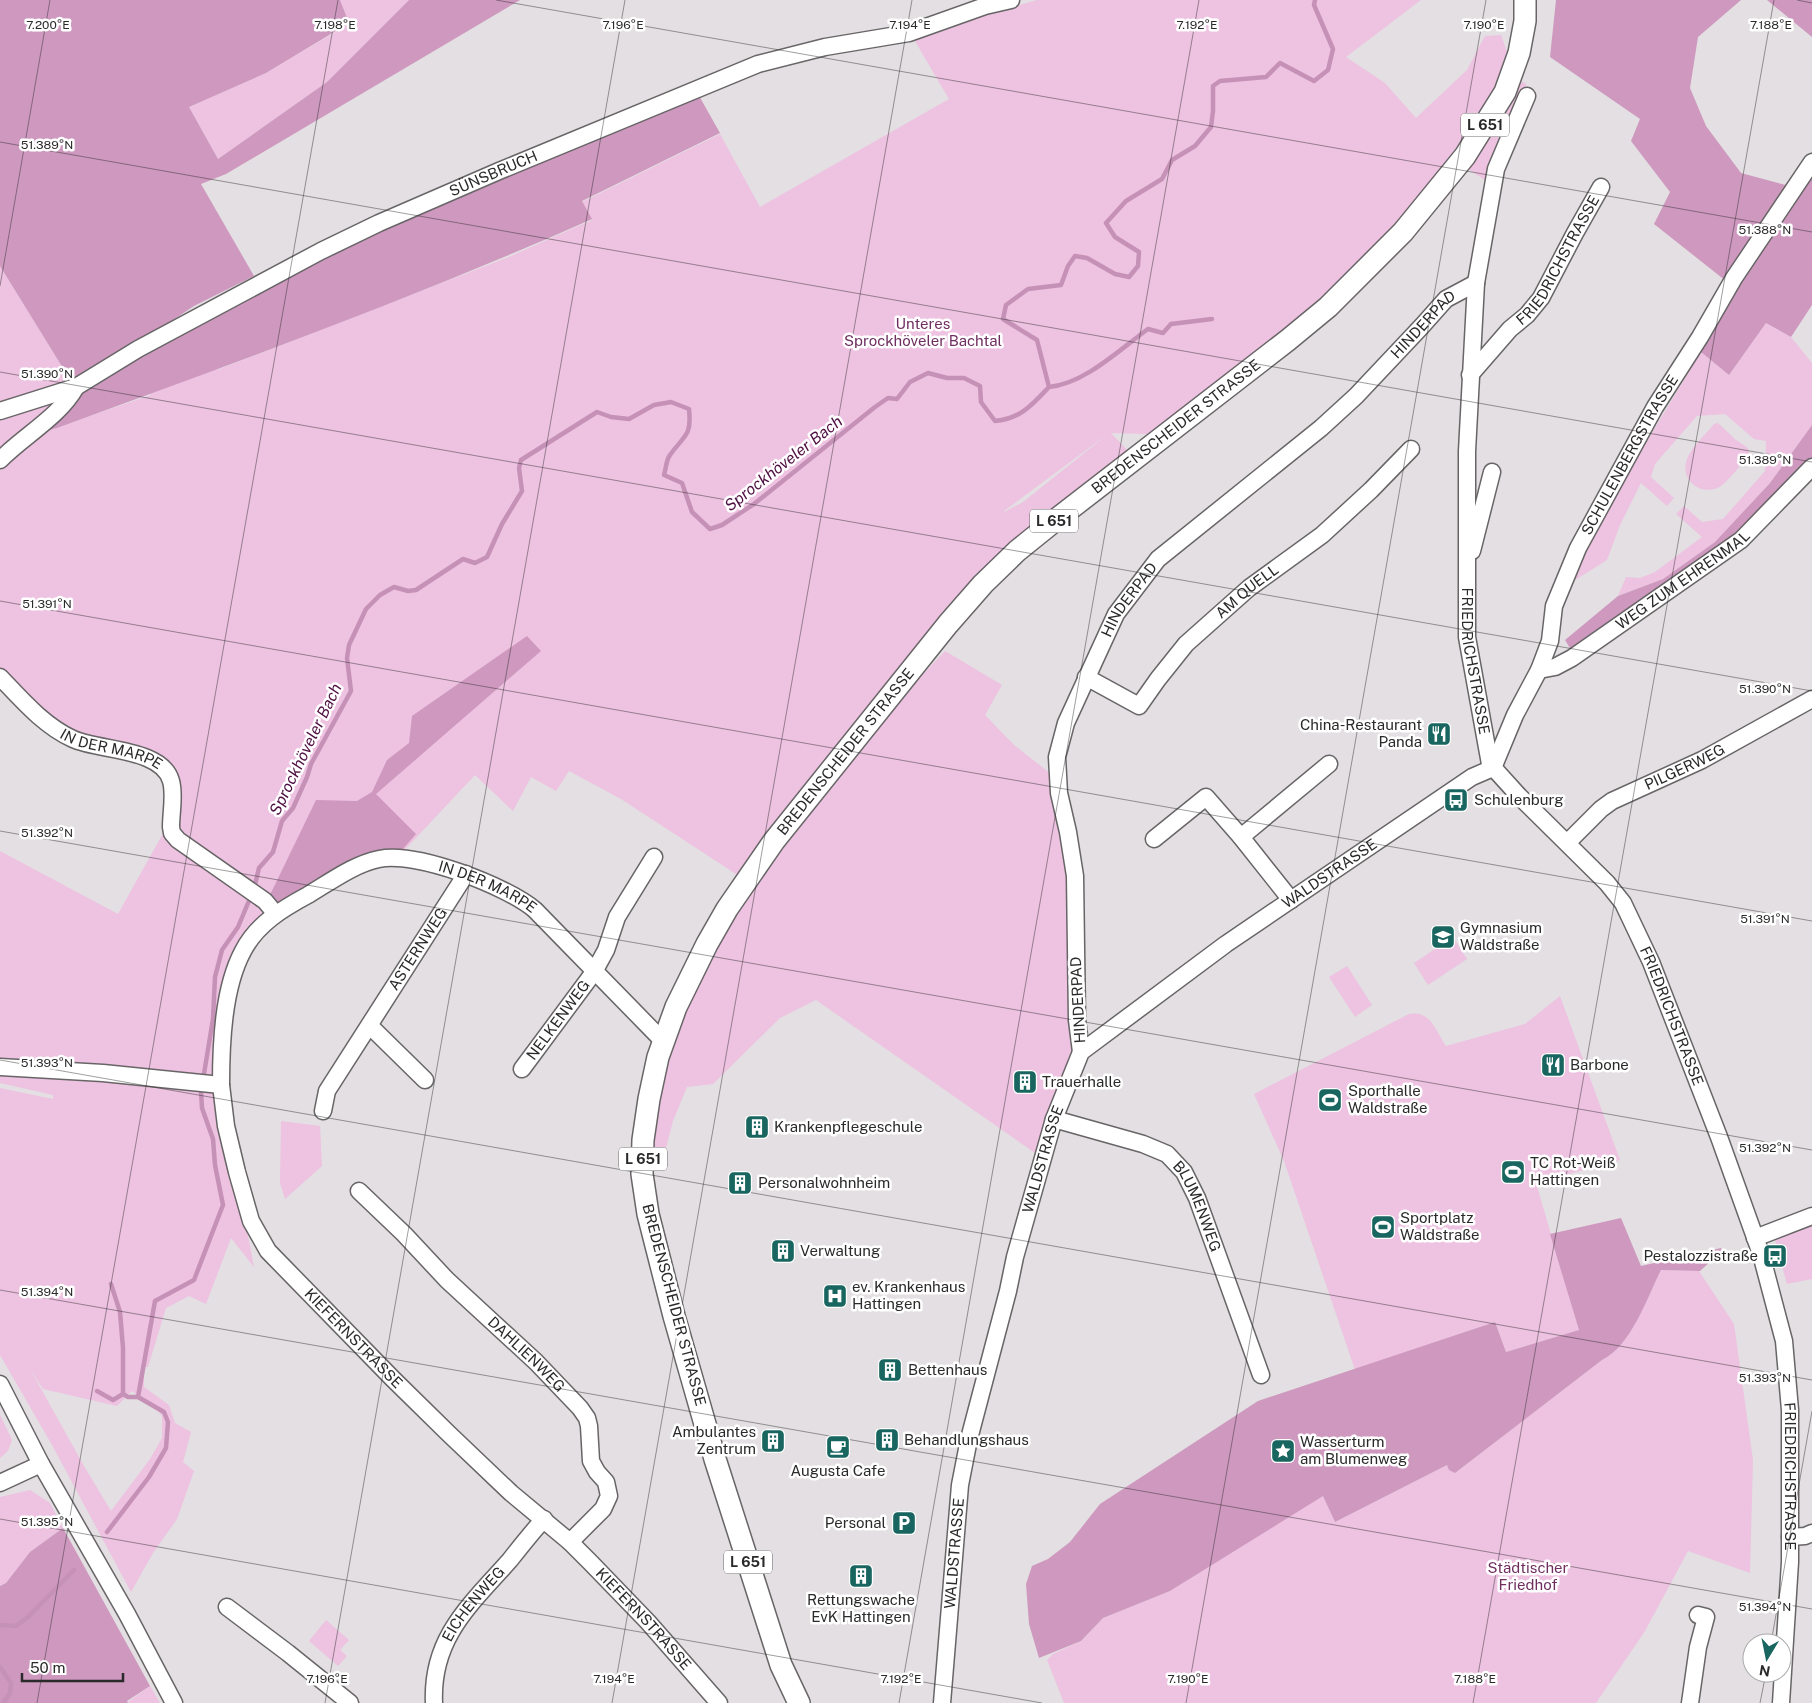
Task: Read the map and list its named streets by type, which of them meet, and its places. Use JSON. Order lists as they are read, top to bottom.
{
  "streets": {
    "main road": ["L 651", "BREDENSCHEIDER STRASSE"],
    "street": [
      "SÜNSBRUCH",
      "FRIEDRICHSTRASSE",
      "HINDERPAD",
      "SCHULENBERGSTRASSE",
      "WEG ZUM EHRENMAL",
      "AM QUELL",
      "IN DER MARPE",
      "PILGERWEG",
      "WALDSTRASSE",
      "ASTERNWEG",
      "NELKENWEG",
      "BLUMENWEG",
      "KIEFERNSTRASSE",
      "DAHLIENWEG",
      "EICHENWEG"
    ]
  },
  "crossings": [
    ["FRIEDRICHSTRASSE", "HINDERPAD"],
    ["FRIEDRICHSTRASSE", "SCHULENBERGSTRASSE"],
    ["FRIEDRICHSTRASSE", "PILGERWEG"],
    ["FRIEDRICHSTRASSE", "WALDSTRASSE"],
    ["HINDERPAD", "AM QUELL"],
    ["HINDERPAD", "WALDSTRASSE"],
    ["BREDENSCHEIDER STRASSE", "IN DER MARPE"],
    ["SCHULENBERGSTRASSE", "WEG ZUM EHRENMAL"],
    ["SCHULENBERGSTRASSE", "WALDSTRASSE"],
    ["IN DER MARPE", "ASTERNWEG"],
    ["IN DER MARPE", "NELKENWEG"],
    ["IN DER MARPE", "KIEFERNSTRASSE"],
    ["WALDSTRASSE", "BLUMENWEG"],
    ["KIEFERNSTRASSE", "DAHLIENWEG"],
    ["KIEFERNSTRASSE", "EICHENWEG"]
  ],
  "water": ["Sprockhöveler Bach"],
  "parks": ["Unteres Sprockhöveler Bachtal", "Städtischer Friedhof"],
  "places": {
    "restaurant": ["China-Restaurant Panda", "Barbone"],
    "bus stop": ["Schulenburg", "Pestalozzistraße"],
    "school or university": ["Gymnasium Waldstraße"],
    "building": [
      "Trauerhalle",
      "Krankenpflegeschule",
      "Personalwohnheim",
      "Verwaltung",
      "Bettenhaus",
      "Behandlungshaus",
      "Ambulantes Zentrum",
      "Rettungswache EvK Hattingen"
    ],
    "sports": ["Sporthalle Waldstraße", "TC Rot-Weiß Hattingen", "Sportplatz Waldstraße"],
    "hospital": ["ev. Krankenhaus Hattingen"],
    "cafe": ["Augusta Cafe"],
    "place": ["Wasserturm am Blumenweg"],
    "parking": ["Personal"]
  },
  "scale_bar": "50 m",
  "north": "bottom",
  "coordinates": [
    "7.200°E",
    "7.198°E",
    "7.196°E",
    "7.194°E",
    "7.192°E",
    "7.190°E",
    "7.188°E",
    "51.389°N",
    "51.388°N",
    "51.390°N",
    "51.391°N",
    "51.392°N",
    "51.393°N",
    "51.394°N",
    "51.395°N"
  ]
}
